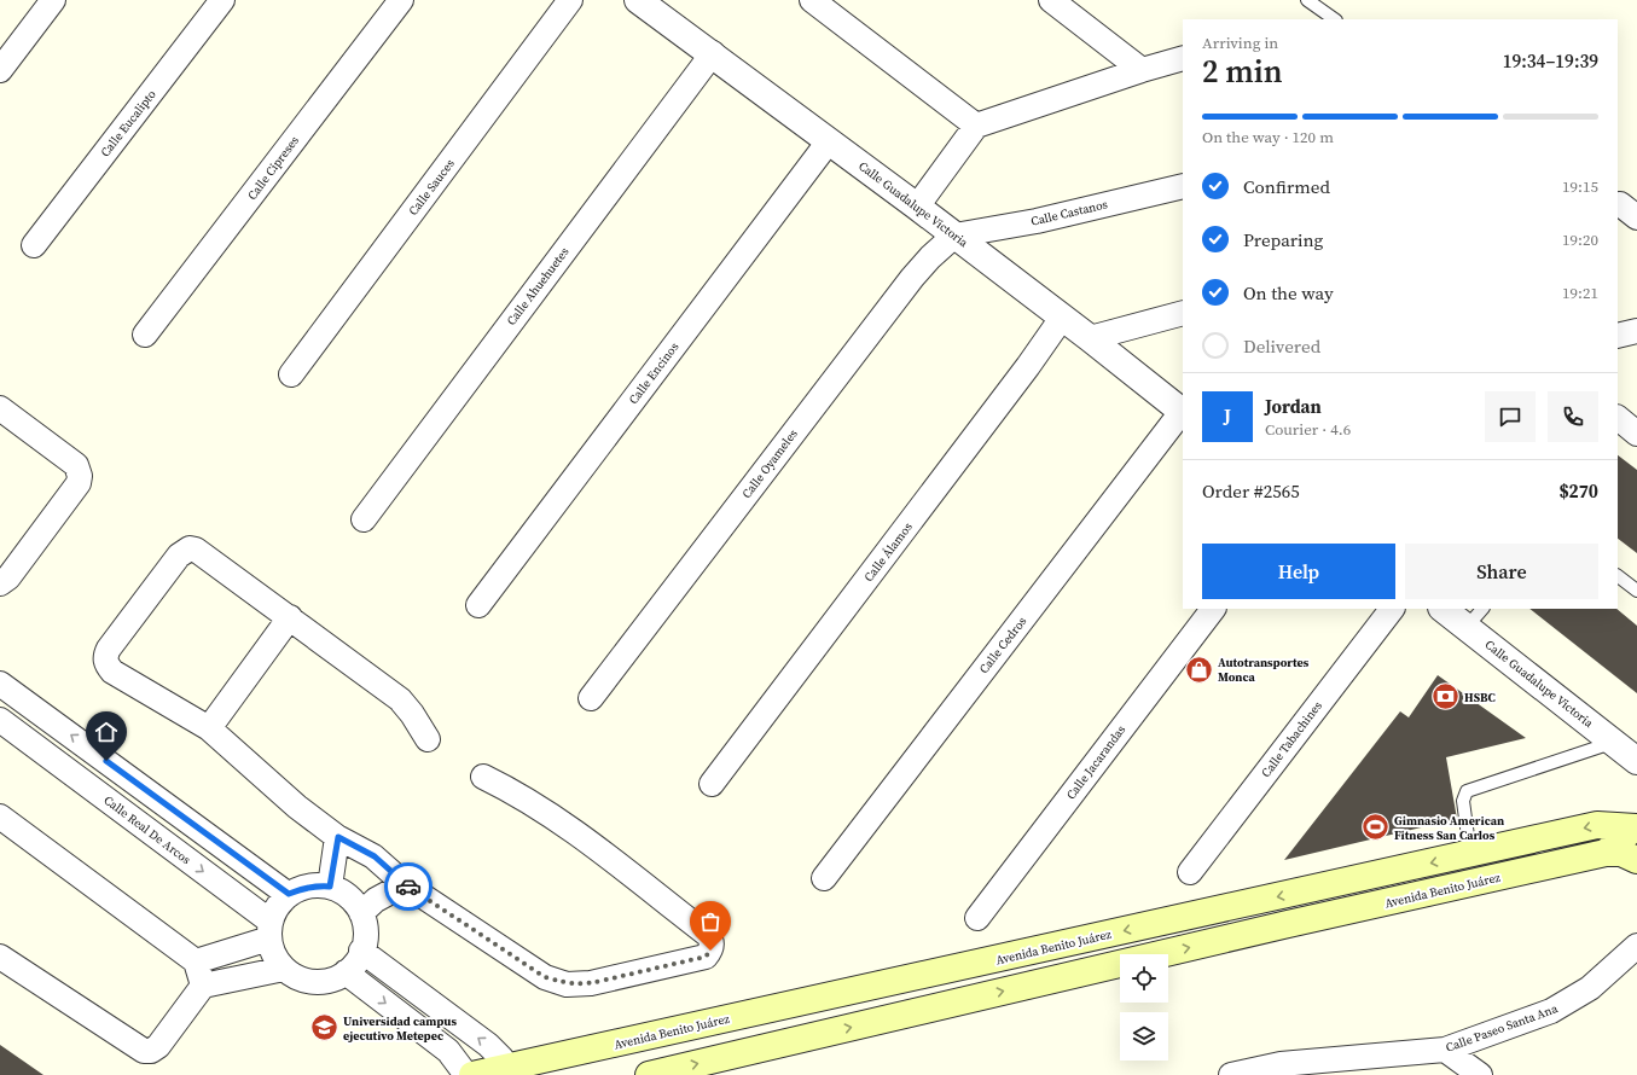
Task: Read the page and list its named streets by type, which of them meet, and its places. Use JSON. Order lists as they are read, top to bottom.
{
  "streets": {
    "main road": ["Avenida Benito Juárez"],
    "street": [
      "Calle Eucalipto",
      "Calle Cipreses",
      "Calle Sauces",
      "Calle Guadalupe Victoria",
      "Calle Castanos",
      "Calle Ahuehuetes",
      "Calle Encinos",
      "Calle Oyameles",
      "Calle Álamos",
      "Calle Cedros",
      "Calle Tabachines",
      "Calle Jacarandas",
      "Calle Real De Arcos",
      "Calle Paseo Santa Ana"
    ]
  },
  "crossings": [
    ["Calle Guadalupe Victoria", "Calle Castanos"],
    ["Calle Guadalupe Victoria", "Calle Ahuehuetes"],
    ["Calle Guadalupe Victoria", "Calle Encinos"],
    ["Calle Guadalupe Victoria", "Calle Oyameles"],
    ["Calle Guadalupe Victoria", "Calle Álamos"],
    ["Calle Guadalupe Victoria", "Calle Cedros"],
    ["Calle Castanos", "Calle Oyameles"]
  ],
  "places": {
    "shop": ["Autotransportes Monca"],
    "bank": ["HSBC"],
    "sports": ["Gimnasio American Fitness San Carlos"],
    "school or university": ["Universidad campus ejecutivo Metepec"]
  },
  "page": {
    "heading": ["2 min", "Arriving in", "19:34–19:39"],
    "panel": [
      "Jordan",
      "Courier · 4.6",
      "Order #2565",
      "$270"
    ],
    "bar": "On the way · 120 m",
    "list": [
      ["Confirmed", "19:15"],
      ["Preparing", "19:20"],
      ["On the way", "19:21"],
      "Delivered"
    ],
    "round": "J",
    "buttons": ["Help", "Share"]
  }
}
